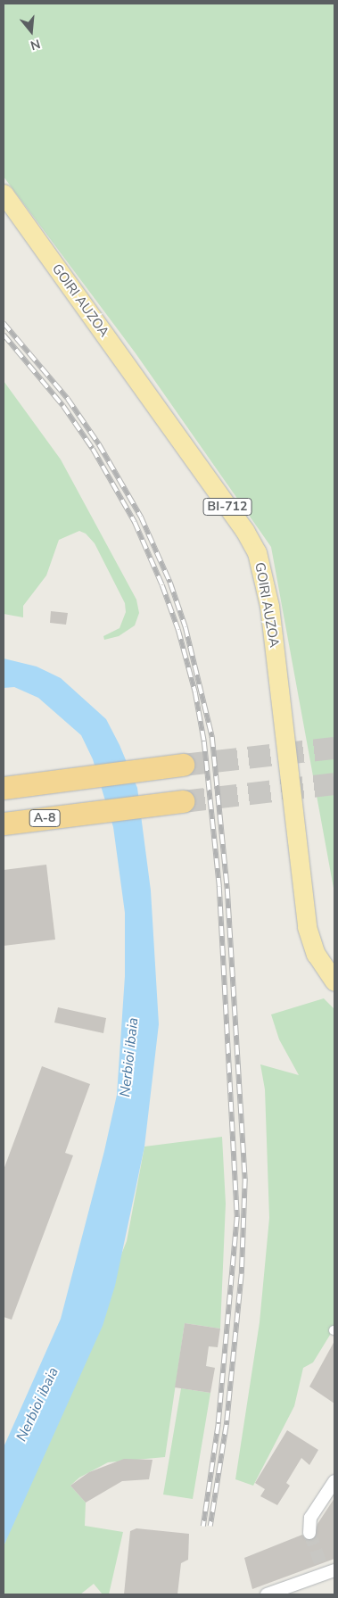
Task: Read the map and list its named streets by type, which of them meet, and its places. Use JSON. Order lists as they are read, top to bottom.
{
  "streets": {
    "highway": ["A-8"],
    "main road": ["GOIRI AUZOA", "BI-712"]
  },
  "water": ["Nerbioi ibaia"],
  "north": "bottom"
}
